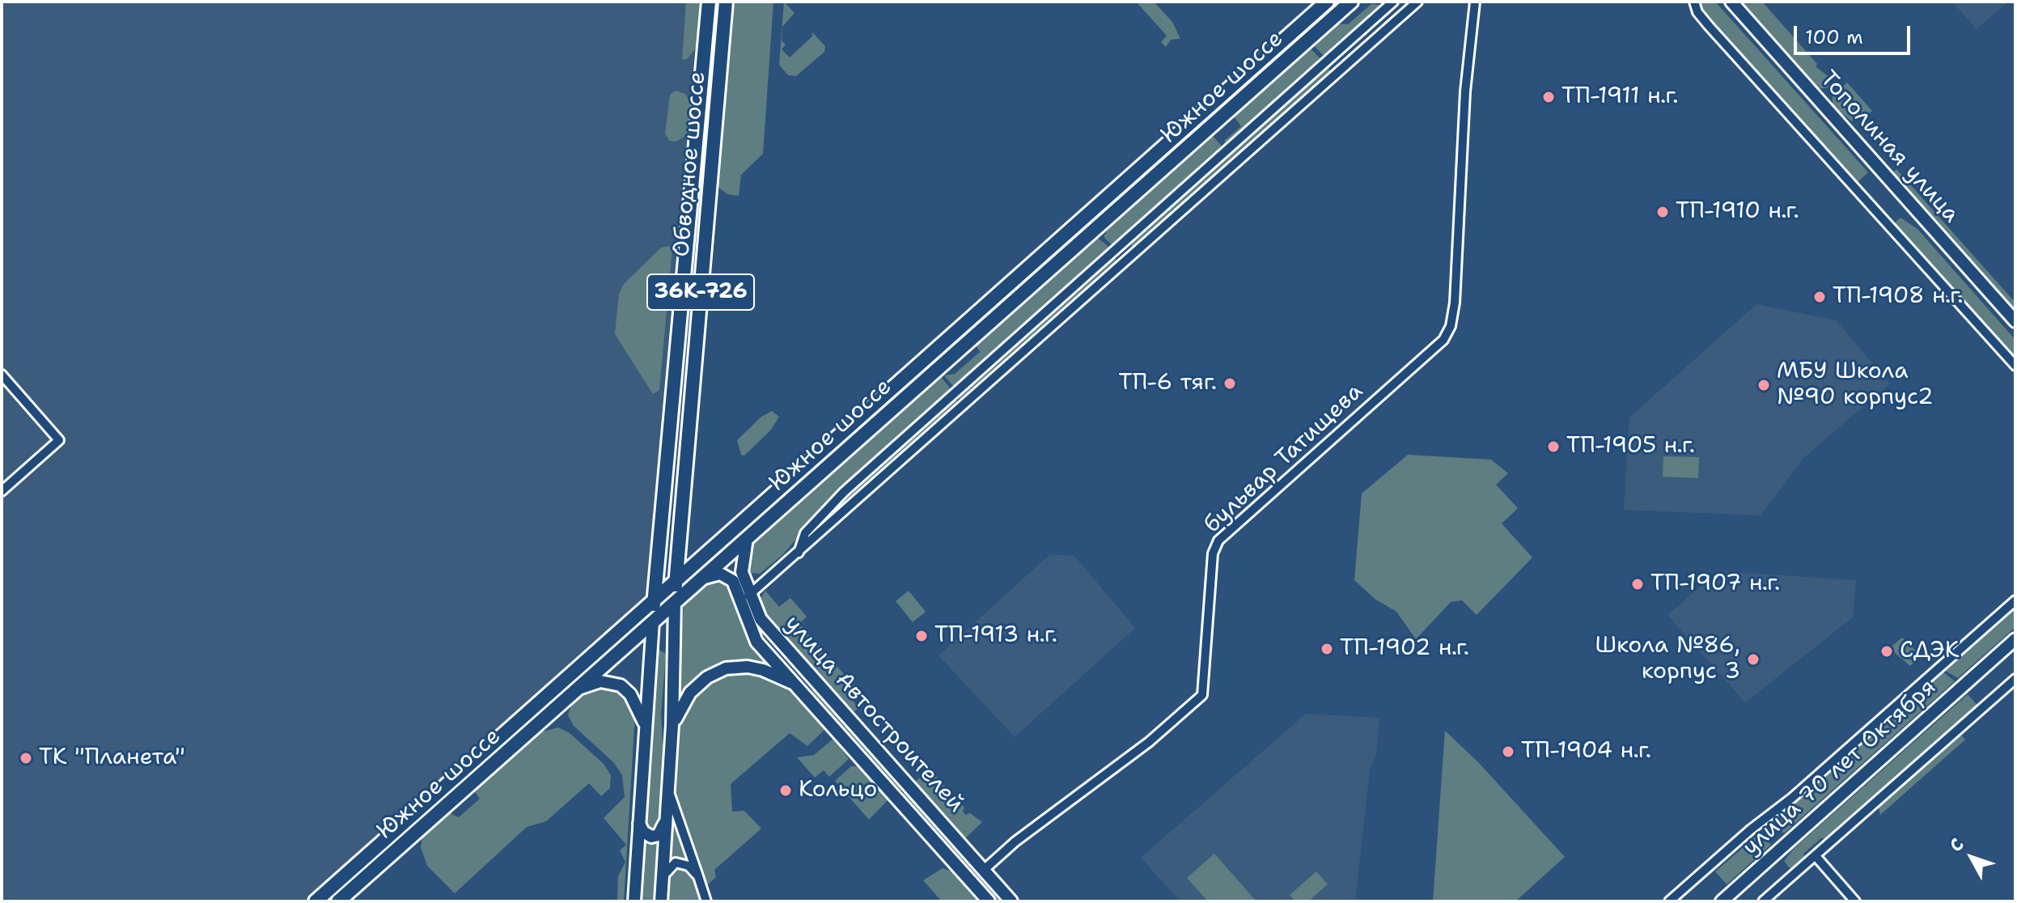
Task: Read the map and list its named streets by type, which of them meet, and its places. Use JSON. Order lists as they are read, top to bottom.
{
  "streets": {
    "main road": [
      "Южное шоссе",
      "Тополиная улица",
      "Обводное шоссе",
      "36К-726",
      "улица Автостроителей",
      "улица 70 лет Октября"
    ],
    "street": ["бульвар Татищева"]
  },
  "crossings": [
    ["Южное шоссе", "Обводное шоссе"],
    ["Южное шоссе", "улица Автостроителей"],
    ["бульвар Татищева", "улица Автостроителей"]
  ],
  "places": [
    "ТП-1911 н.г.",
    "ТП-1910 н.г.",
    "ТП-1908 н.г.",
    "ТП-6 тяг.",
    "МБУ Школа №90 корпус2",
    "ТП-1905 н.г.",
    "ТП-1907 н.г.",
    "ТП-1913 н.г.",
    "ТП-1902 н.г.",
    "СДЭК",
    "Школа №86, корпус 3",
    "ТП-1904 н.г.",
    "ТК \"Планета\"",
    "Кольцо"
  ],
  "scale_bar": "100 m",
  "north": "top left"
}
